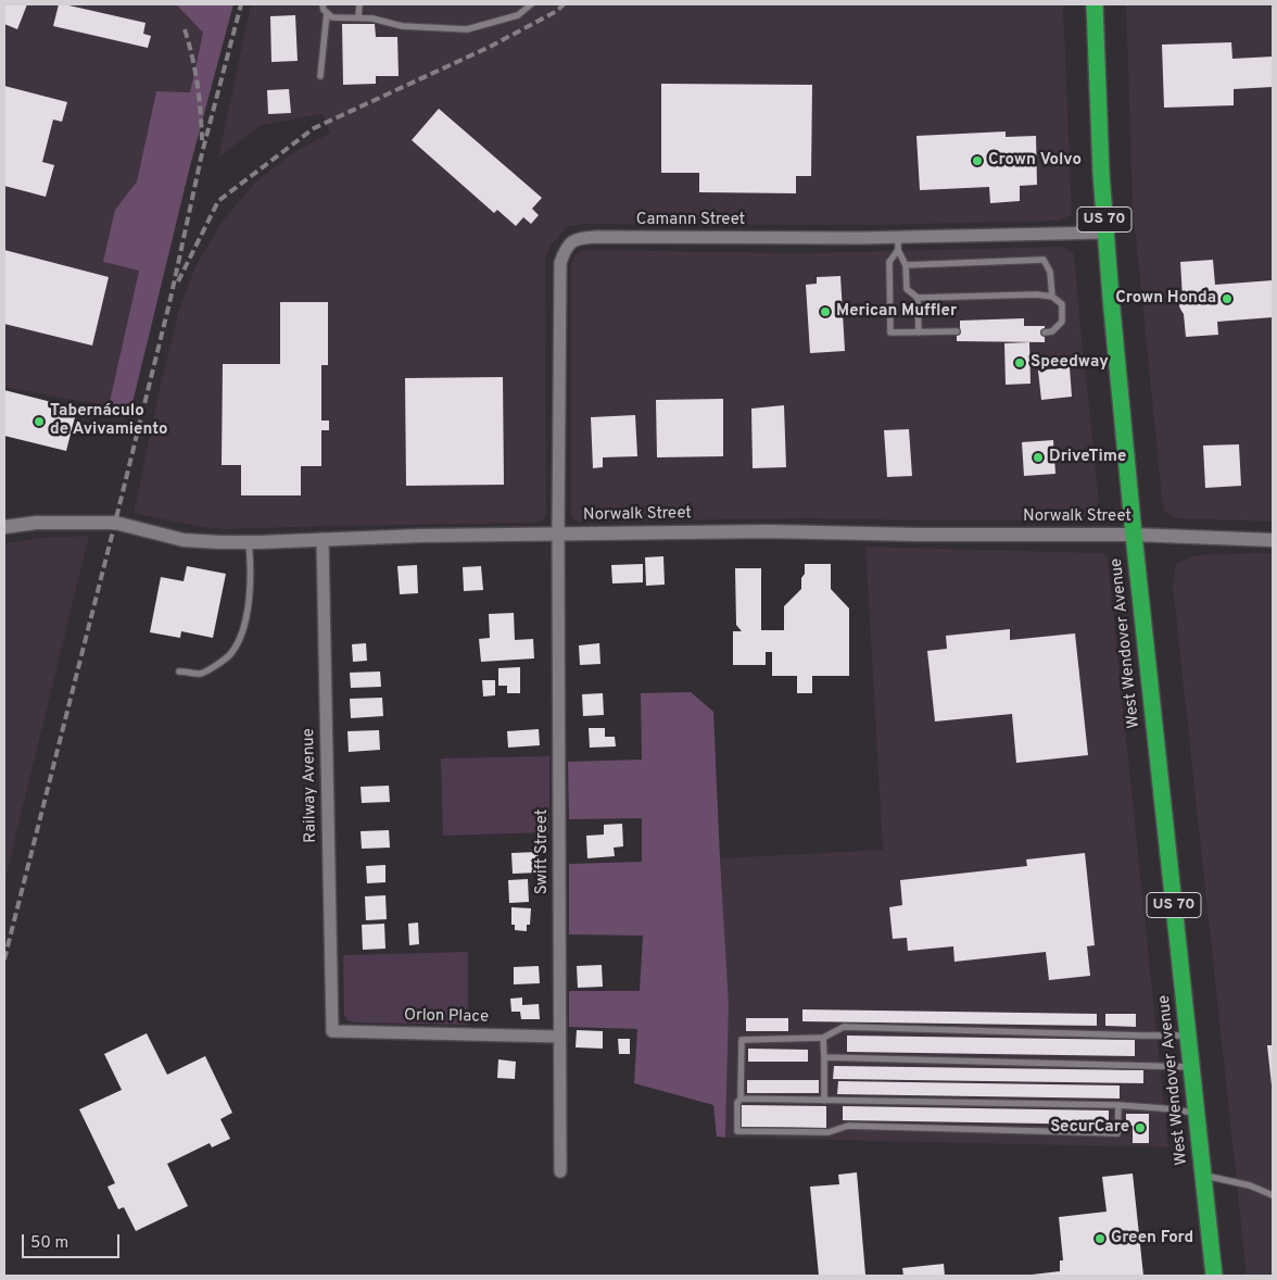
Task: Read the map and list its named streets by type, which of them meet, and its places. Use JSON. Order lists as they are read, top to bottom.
{
  "streets": {
    "highway": ["US 70", "West Wendover Avenue"],
    "street": [
      "Camann Street",
      "Norwalk Street",
      "Railway Avenue",
      "Swift Street",
      "Orlon Place"
    ]
  },
  "crossings": [
    ["Camann Street", "Norwalk Street"],
    ["Camann Street", "West Wendover Avenue"],
    ["Camann Street", "Swift Street"],
    ["Norwalk Street", "West Wendover Avenue"],
    ["Norwalk Street", "Railway Avenue"],
    ["Norwalk Street", "Swift Street"],
    ["Railway Avenue", "Orlon Place"],
    ["Swift Street", "Orlon Place"]
  ],
  "places": [
    "Crown Volvo",
    "Crown Honda",
    "Merican Muffler",
    "Speedway",
    "Tabernáculo de Avivamiento",
    "DriveTime",
    "SecurCare",
    "Green Ford"
  ],
  "scale_bar": "50 m"
}
